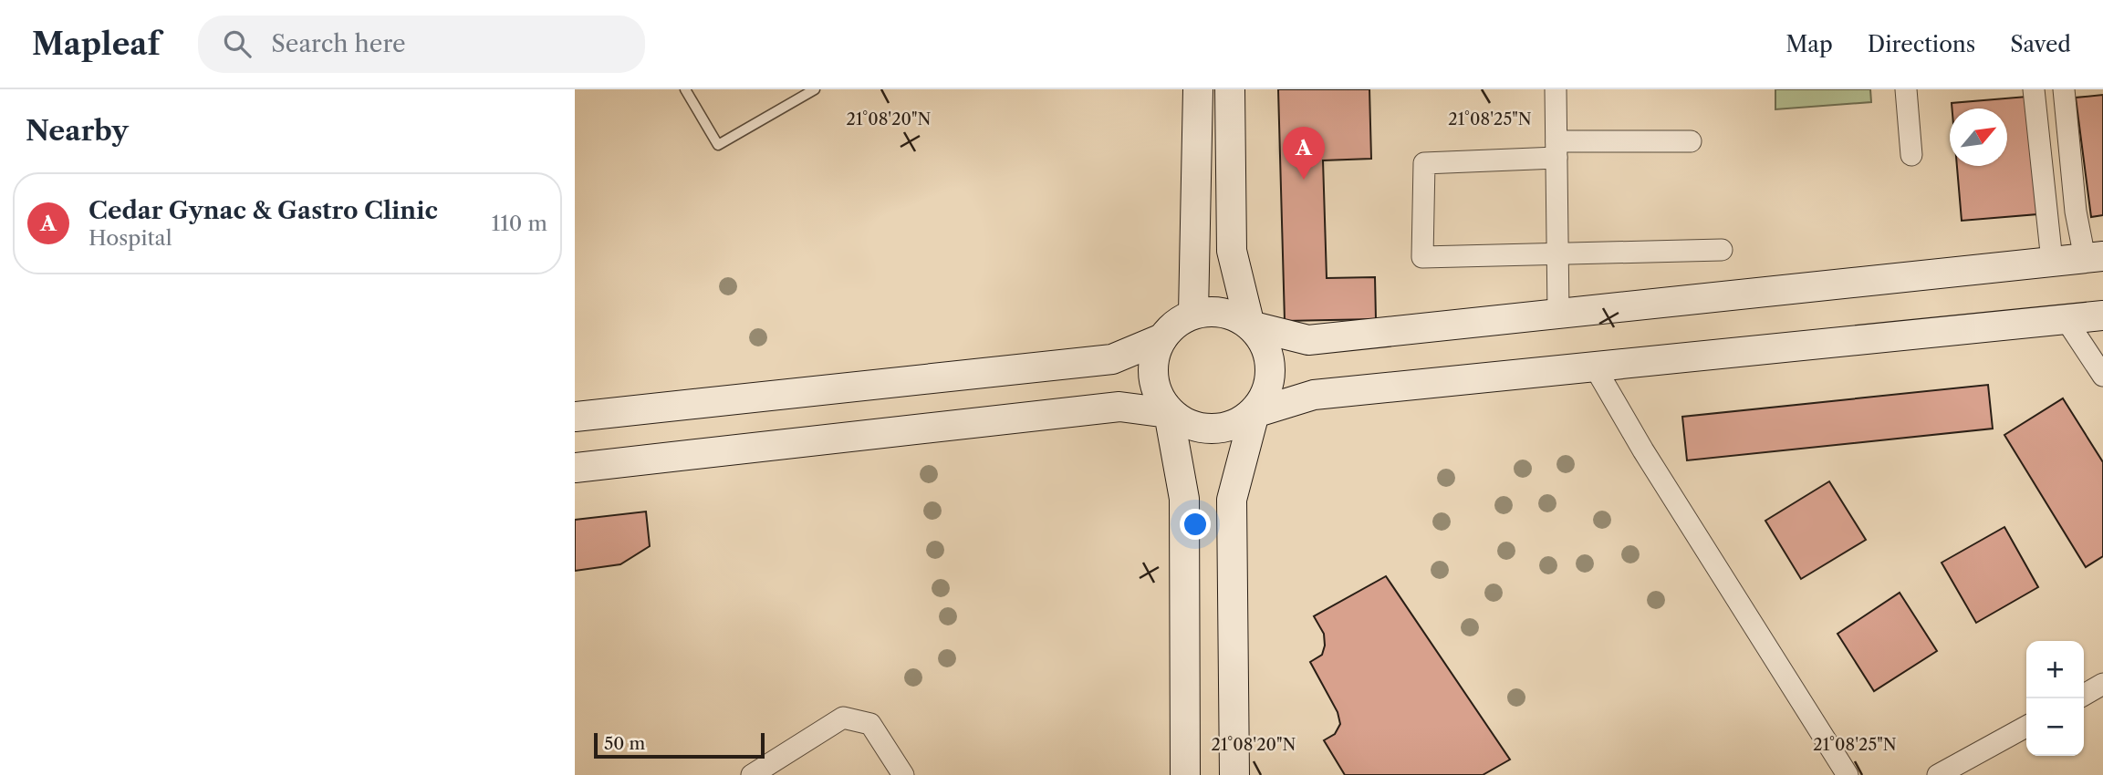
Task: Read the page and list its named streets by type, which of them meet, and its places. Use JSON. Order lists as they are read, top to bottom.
{
  "scale_bar": "50 m",
  "north": "top right",
  "page": {
    "header": "Mapleaf",
    "search": "Search here",
    "nav": ["Map", "Directions", "Saved"],
    "heading": "Nearby",
    "pins": "A",
    "list": [
      {
        "mark": "A",
        "name": "Cedar Gynac & Gastro Clinic",
        "note": "Hospital",
        "value": "110 m"
      }
    ],
    "map_buttons": ["+", "−"],
    "scale": "50 m"
  },
  "coordinates": ["21°08'20\"N", "21°08'25\"N"]
}
